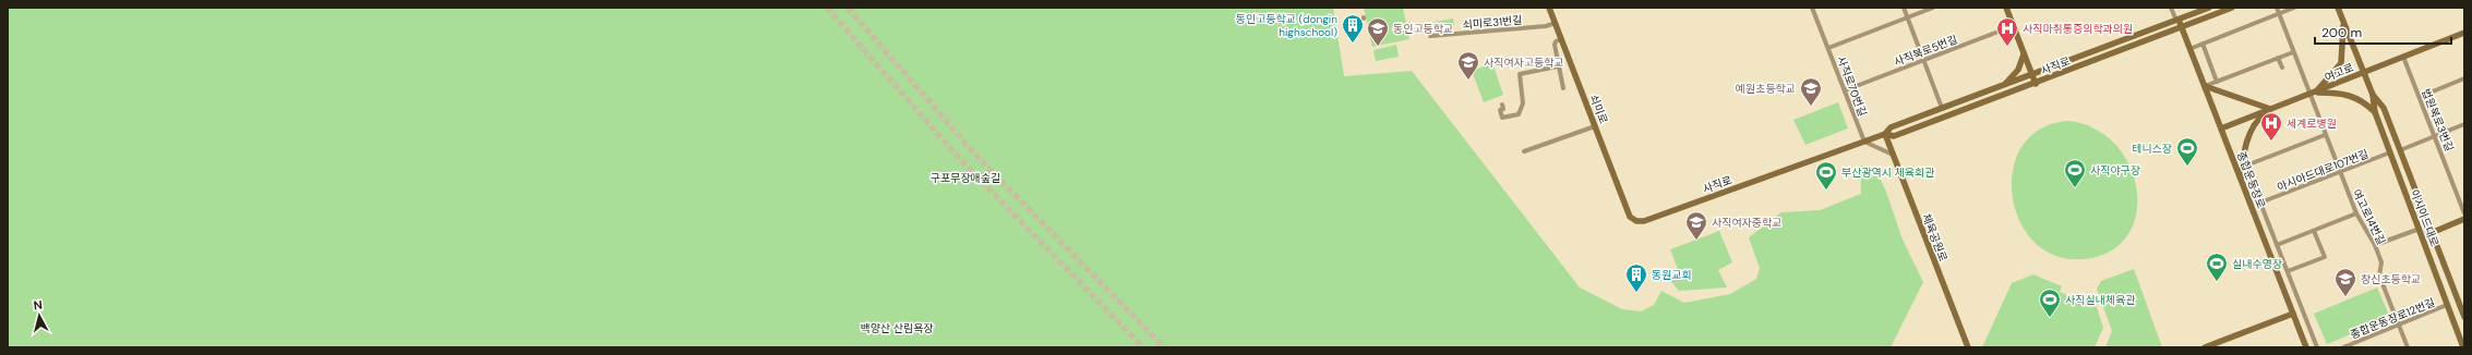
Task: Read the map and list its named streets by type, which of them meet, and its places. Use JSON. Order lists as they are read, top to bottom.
{
  "streets": {
    "main road": [
      "사직로",
      "여고로",
      "쇠미로",
      "종합운동장로",
      "아시아드대로",
      "체육공원로"
    ],
    "street": [
      "쇠미로31번길",
      "사직북로5번길",
      "사직로70번길",
      "법원북로3번길",
      "아시아드대로107번길",
      "여고로14번길",
      "종합운동장로12번길"
    ]
  },
  "crossings": [
    ["쇠미로31번길", "쇠미로"],
    ["사직북로5번길", "사직로70번길"],
    ["사직로", "사직로70번길"],
    ["사직로", "쇠미로"],
    ["사직로", "종합운동장로"],
    ["사직로", "체육공원로"],
    ["여고로", "법원북로3번길"],
    ["여고로", "종합운동장로"],
    ["여고로", "여고로14번길"],
    ["여고로", "아시아드대로"],
    ["아시아드대로107번길", "종합운동장로"],
    ["아시아드대로107번길", "여고로14번길"],
    ["아시아드대로107번길", "아시아드대로"],
    ["여고로14번길", "종합운동장로12번길"],
    ["아시아드대로", "종합운동장로12번길"]
  ],
  "parks": ["구포무장애숲길", "백양산 산림욕장"],
  "places": {
    "building": ["동인고등학교 (dongin highschool)", "동원교회"],
    "school or university": [
      "동인고등학교",
      "사직여자고등학교",
      "예원초등학교",
      "사직여자중학교",
      "창신초등학교"
    ],
    "hospital": ["사직마취통증의학과의원", "세계로병원"],
    "sports": [
      "테니스장",
      "사직야구장",
      "부산광역시 체육회관",
      "실내수영장",
      "사직실내체육관"
    ]
  },
  "scale_bar": "200 m",
  "north": "top"
}
